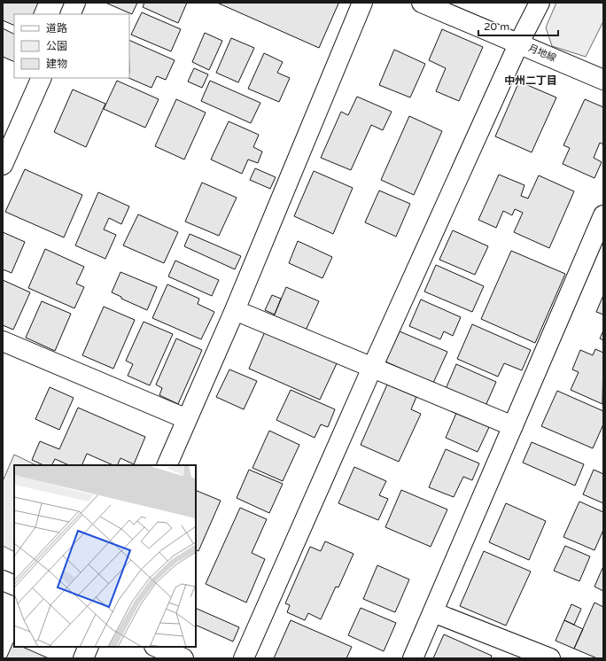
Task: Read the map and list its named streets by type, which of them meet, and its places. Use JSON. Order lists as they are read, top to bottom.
{
  "streets": {
    "street": ["月地線"]
  },
  "districts": ["中州二丁目"],
  "legend": ["道路", "公園", "建物"],
  "scale_bar": "20 m"
}
